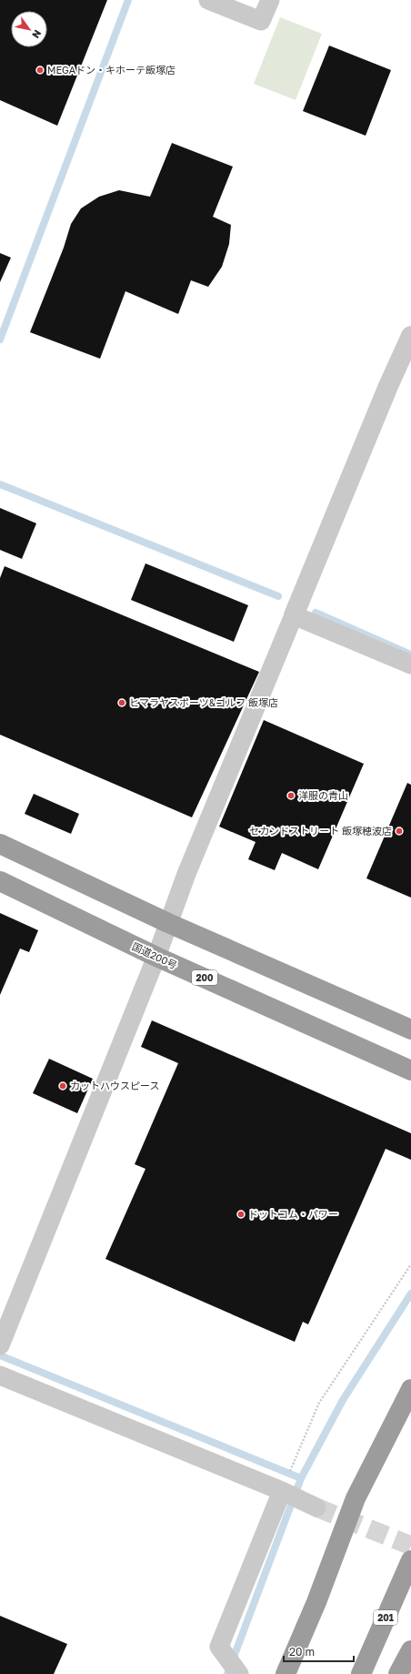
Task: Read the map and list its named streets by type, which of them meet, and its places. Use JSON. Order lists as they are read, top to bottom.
{
  "streets": {
    "highway": ["国道200号", "200", "201"]
  },
  "places": [
    "MEGAドン・キホーテ飯塚店",
    "ヒマラヤスポーツ&ゴルフ 飯塚店",
    "洋服の青山",
    "セカンドストリート 飯塚穂波店",
    "カットハウスピース",
    "ドットコム・パワー"
  ],
  "scale_bar": "20 m",
  "north": "bottom right"
}
